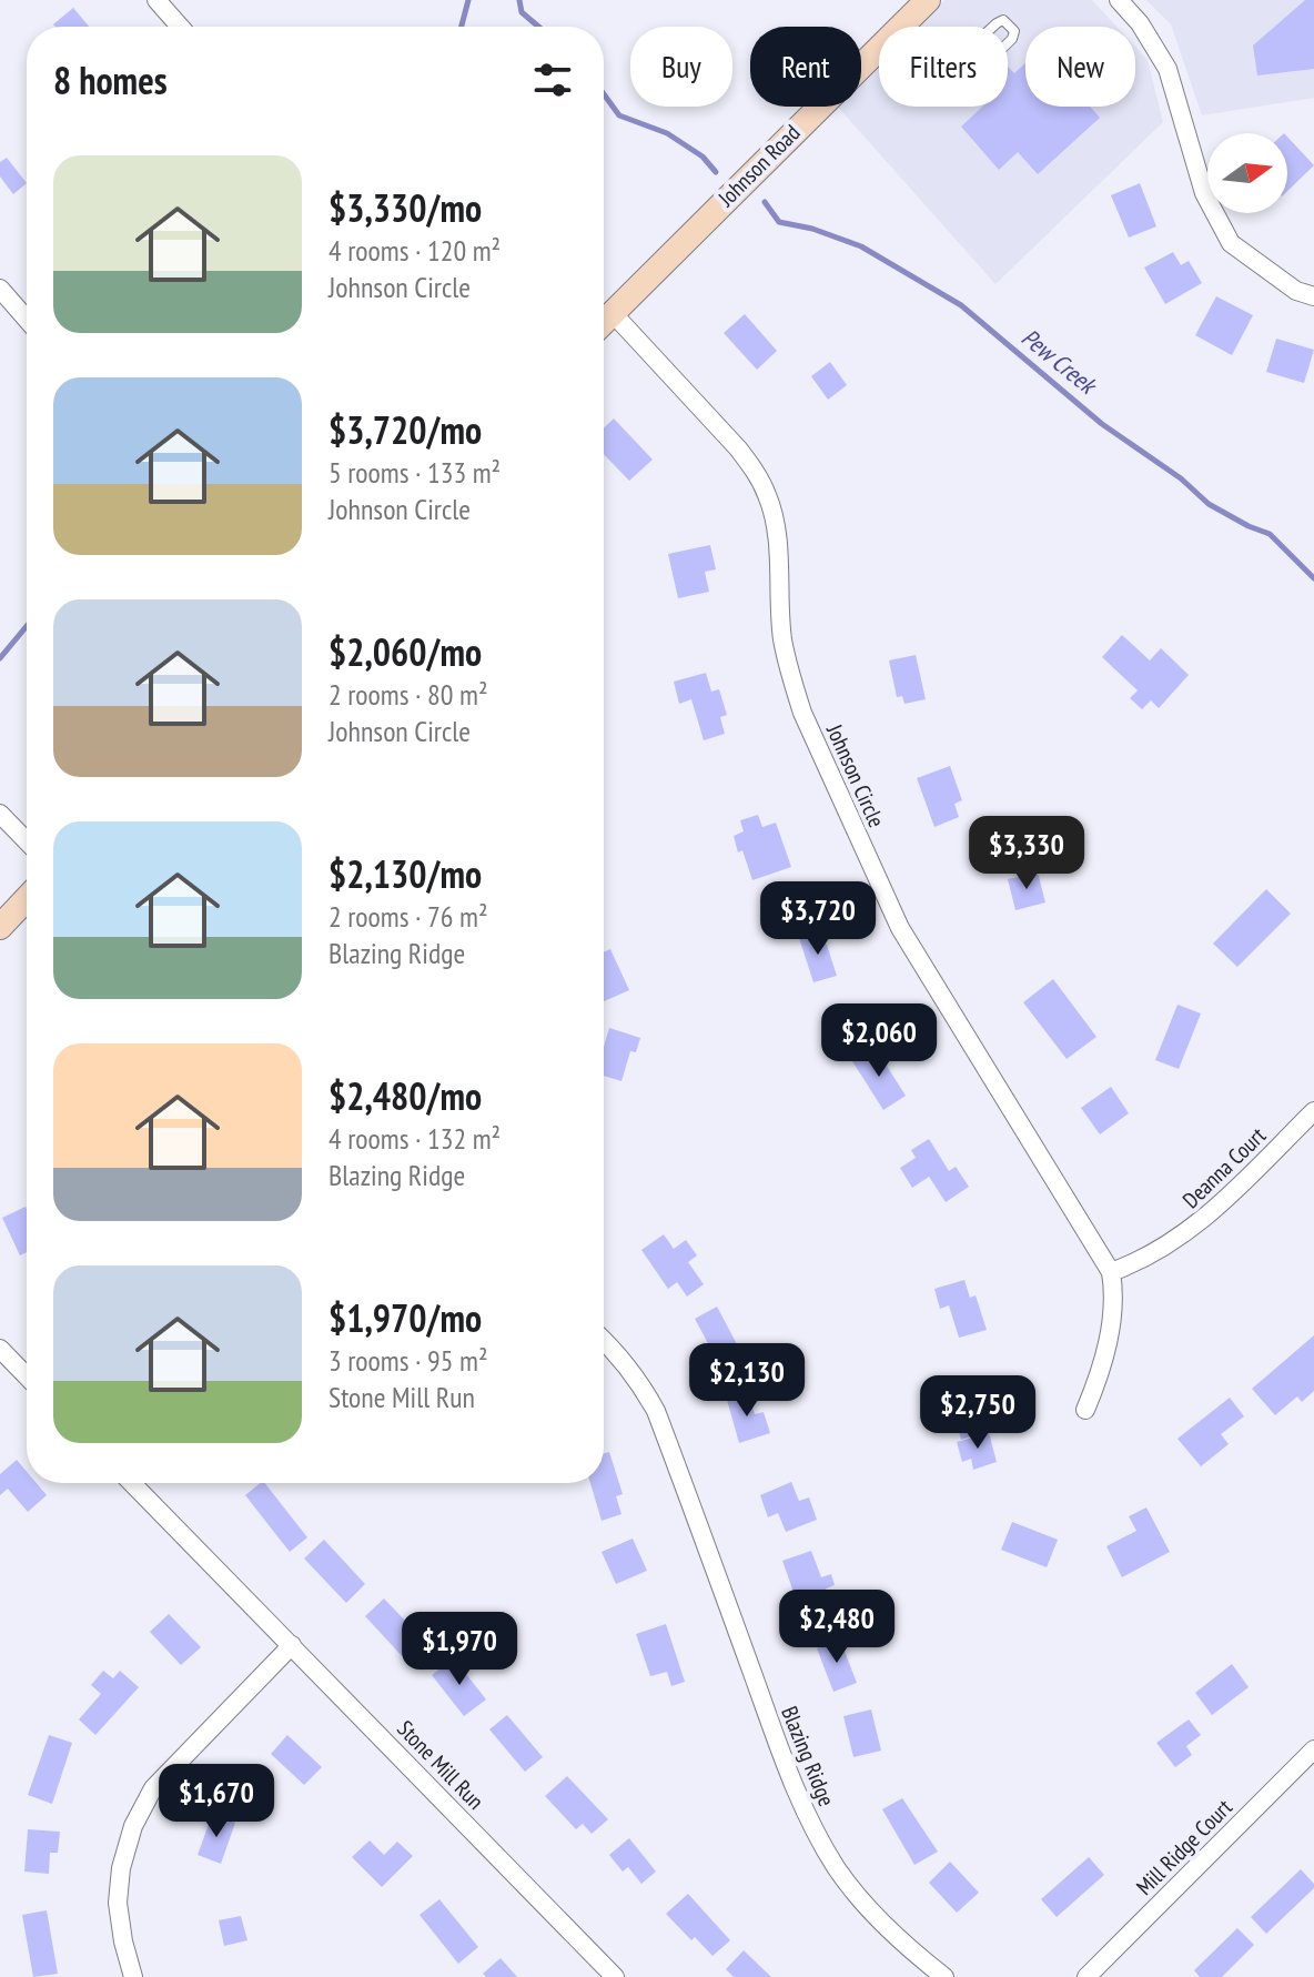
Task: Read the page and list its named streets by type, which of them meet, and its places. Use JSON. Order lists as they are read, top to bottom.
{
  "streets": {
    "street": [
      "Johnson Road",
      "Johnson Circle",
      "Deanna Court",
      "Blazing Ridge",
      "Stone Mill Run",
      "Mill Ridge Court"
    ]
  },
  "crossings": [
    ["Johnson Road", "Johnson Circle"],
    ["Johnson Circle", "Deanna Court"]
  ],
  "water": ["Pew Creek"],
  "north": "right",
  "page": {
    "chip": [
      "Buy",
      "Rent",
      "Filters",
      "New"
    ],
    "heading": "8 homes",
    "list": [
      {
        "name": "$3,330/mo",
        "note": "4 rooms · 120 m² · Johnson Circle"
      },
      {
        "name": "$3,720/mo",
        "note": "5 rooms · 133 m² · Johnson Circle"
      },
      {
        "name": "$2,060/mo",
        "note": "2 rooms · 80 m² · Johnson Circle"
      },
      {
        "name": "$2,130/mo",
        "note": "2 rooms · 76 m² · Blazing Ridge"
      },
      {
        "name": "$2,480/mo",
        "note": "4 rooms · 132 m² · Blazing Ridge"
      },
      {
        "name": "$1,970/mo",
        "note": "3 rooms · 95 m² · Stone Mill Run"
      }
    ],
    "price": [
      "$3,330",
      "$3,720",
      "$2,060",
      "$2,130",
      "$2,750",
      "$2,480",
      "$1,970",
      "$1,670"
    ]
  }
}
